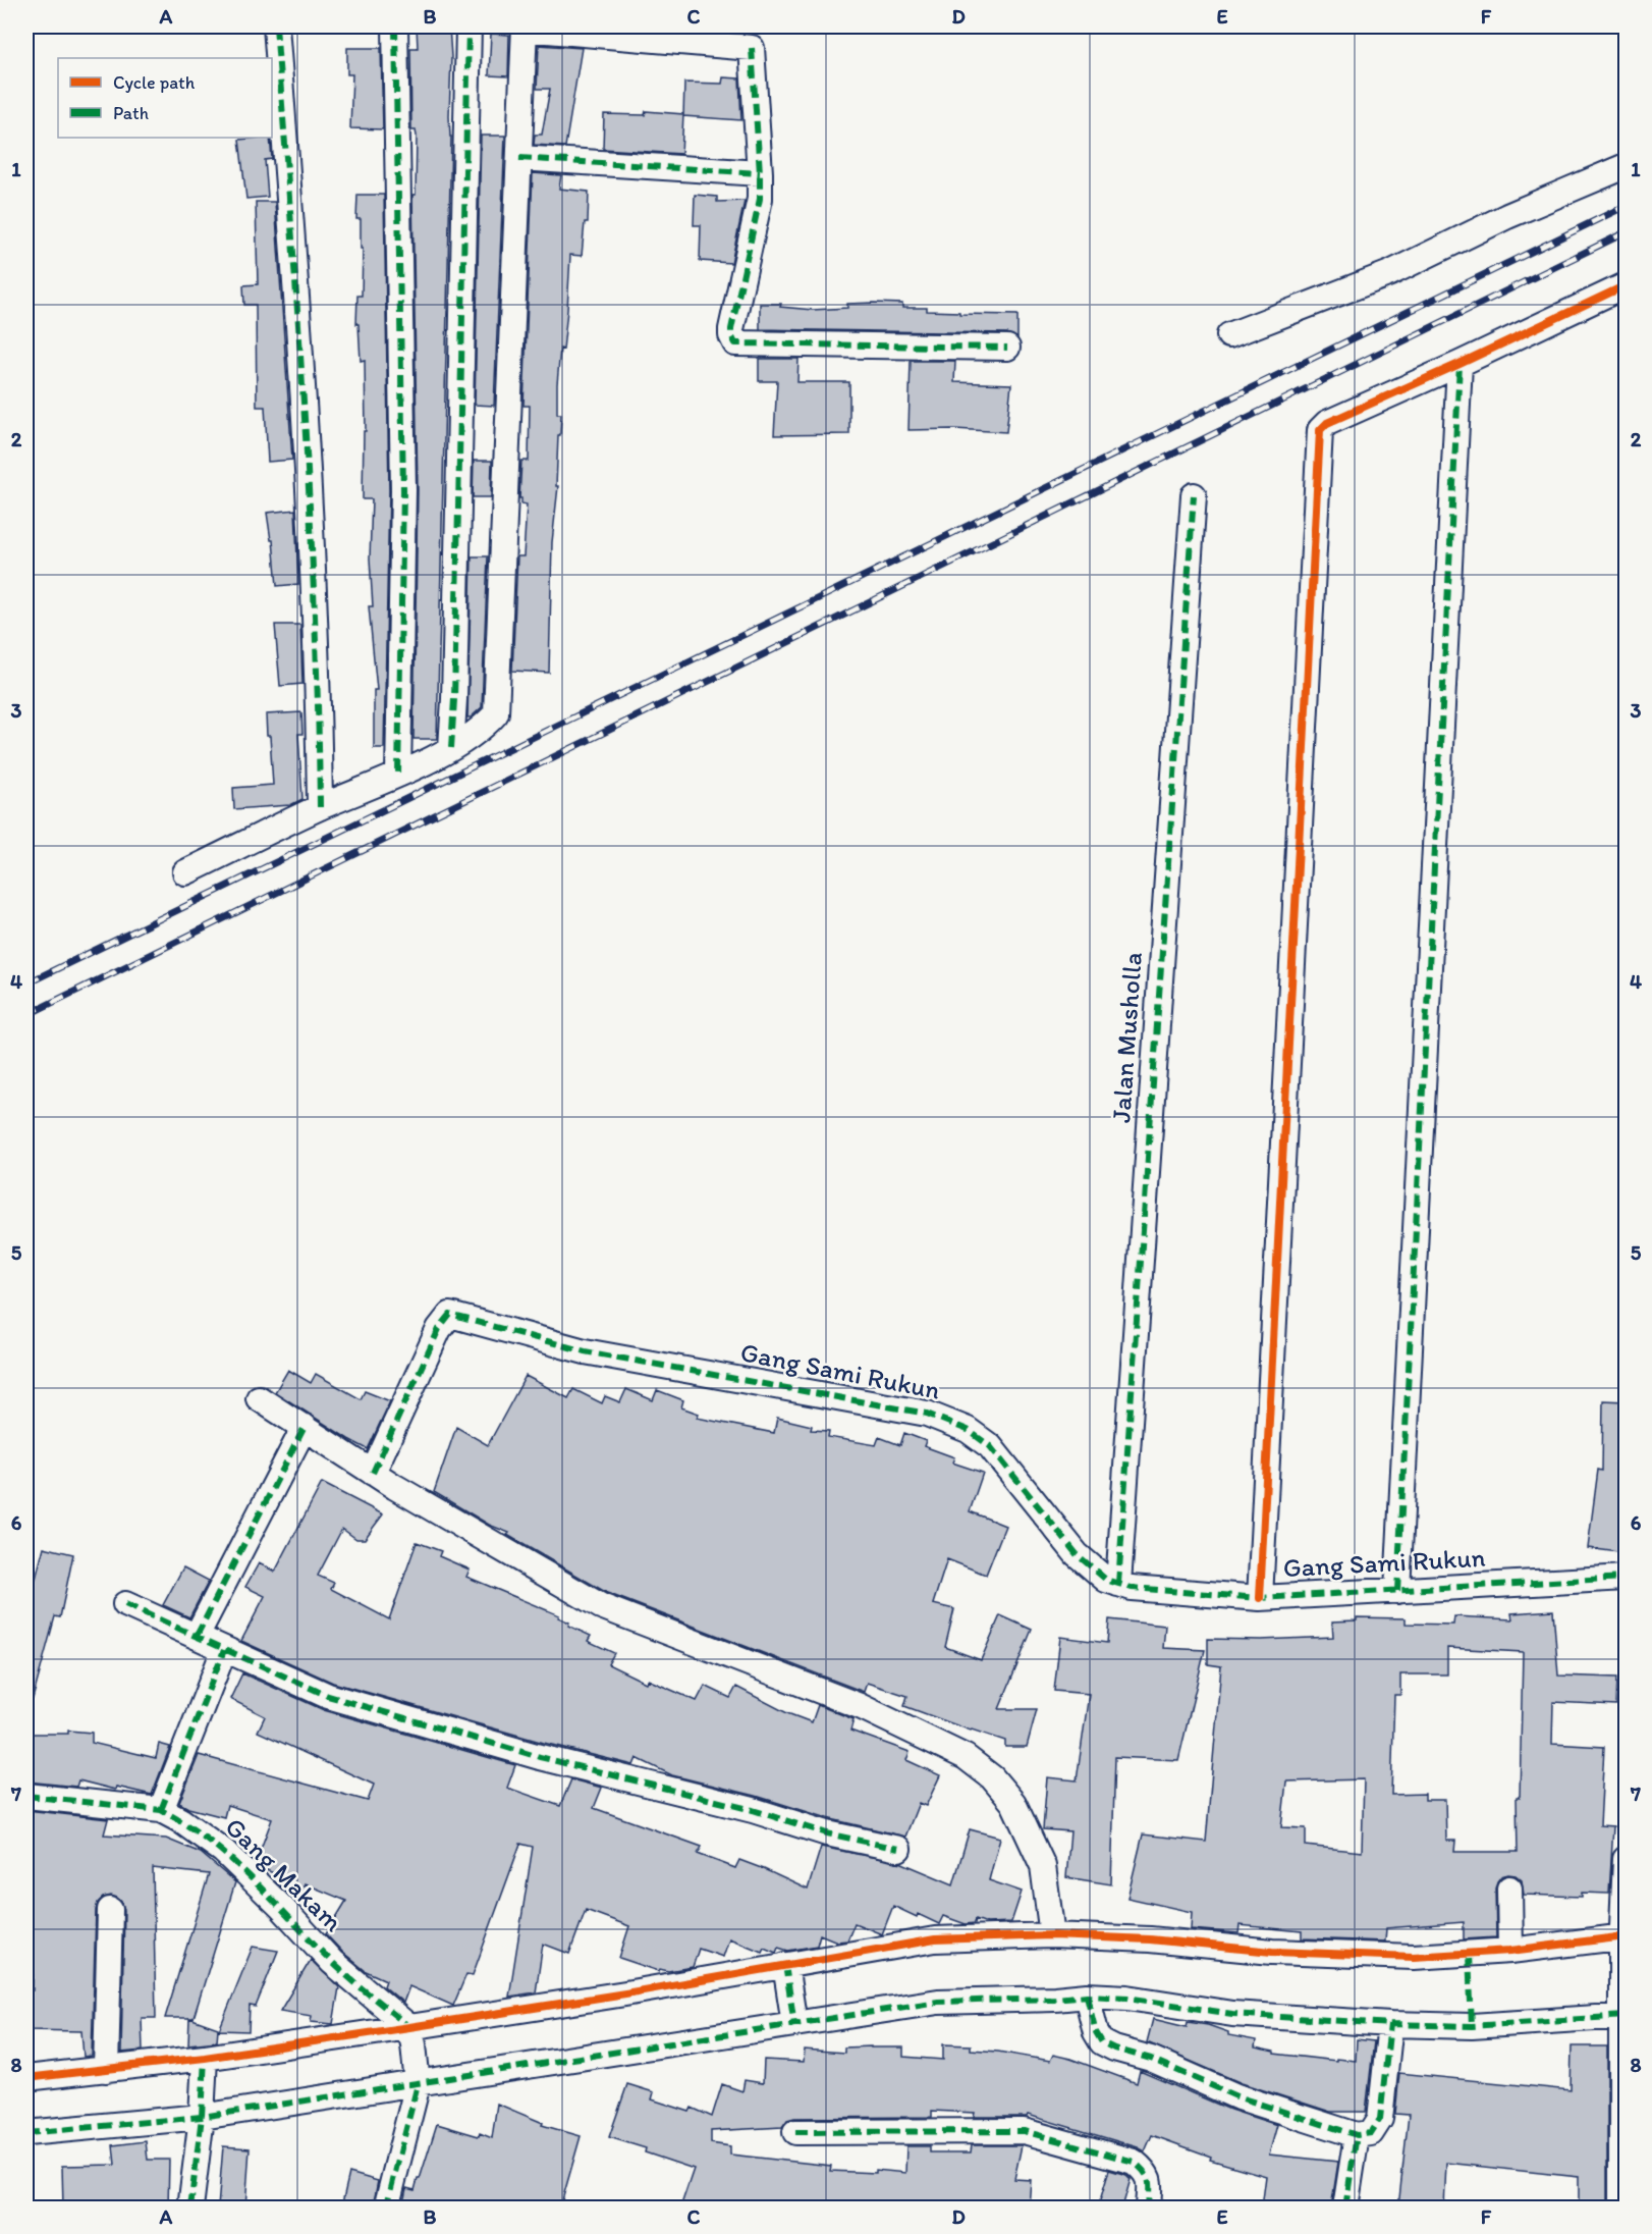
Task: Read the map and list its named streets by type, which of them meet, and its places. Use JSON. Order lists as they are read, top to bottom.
{
  "streets": {
    "street": ["Jalan Musholla", "Gang Sami Rukun", "Gang Makam"]
  },
  "crossings": [
    ["Jalan Musholla", "Gang Sami Rukun"]
  ],
  "legend": ["Cycle path", "Path"],
  "grid": {
    "columns": [
      "A",
      "B",
      "C",
      "D",
      "E",
      "F"
    ],
    "rows": [
      "1",
      "2",
      "3",
      "4",
      "5",
      "6",
      "7",
      "8"
    ]
  }
}
